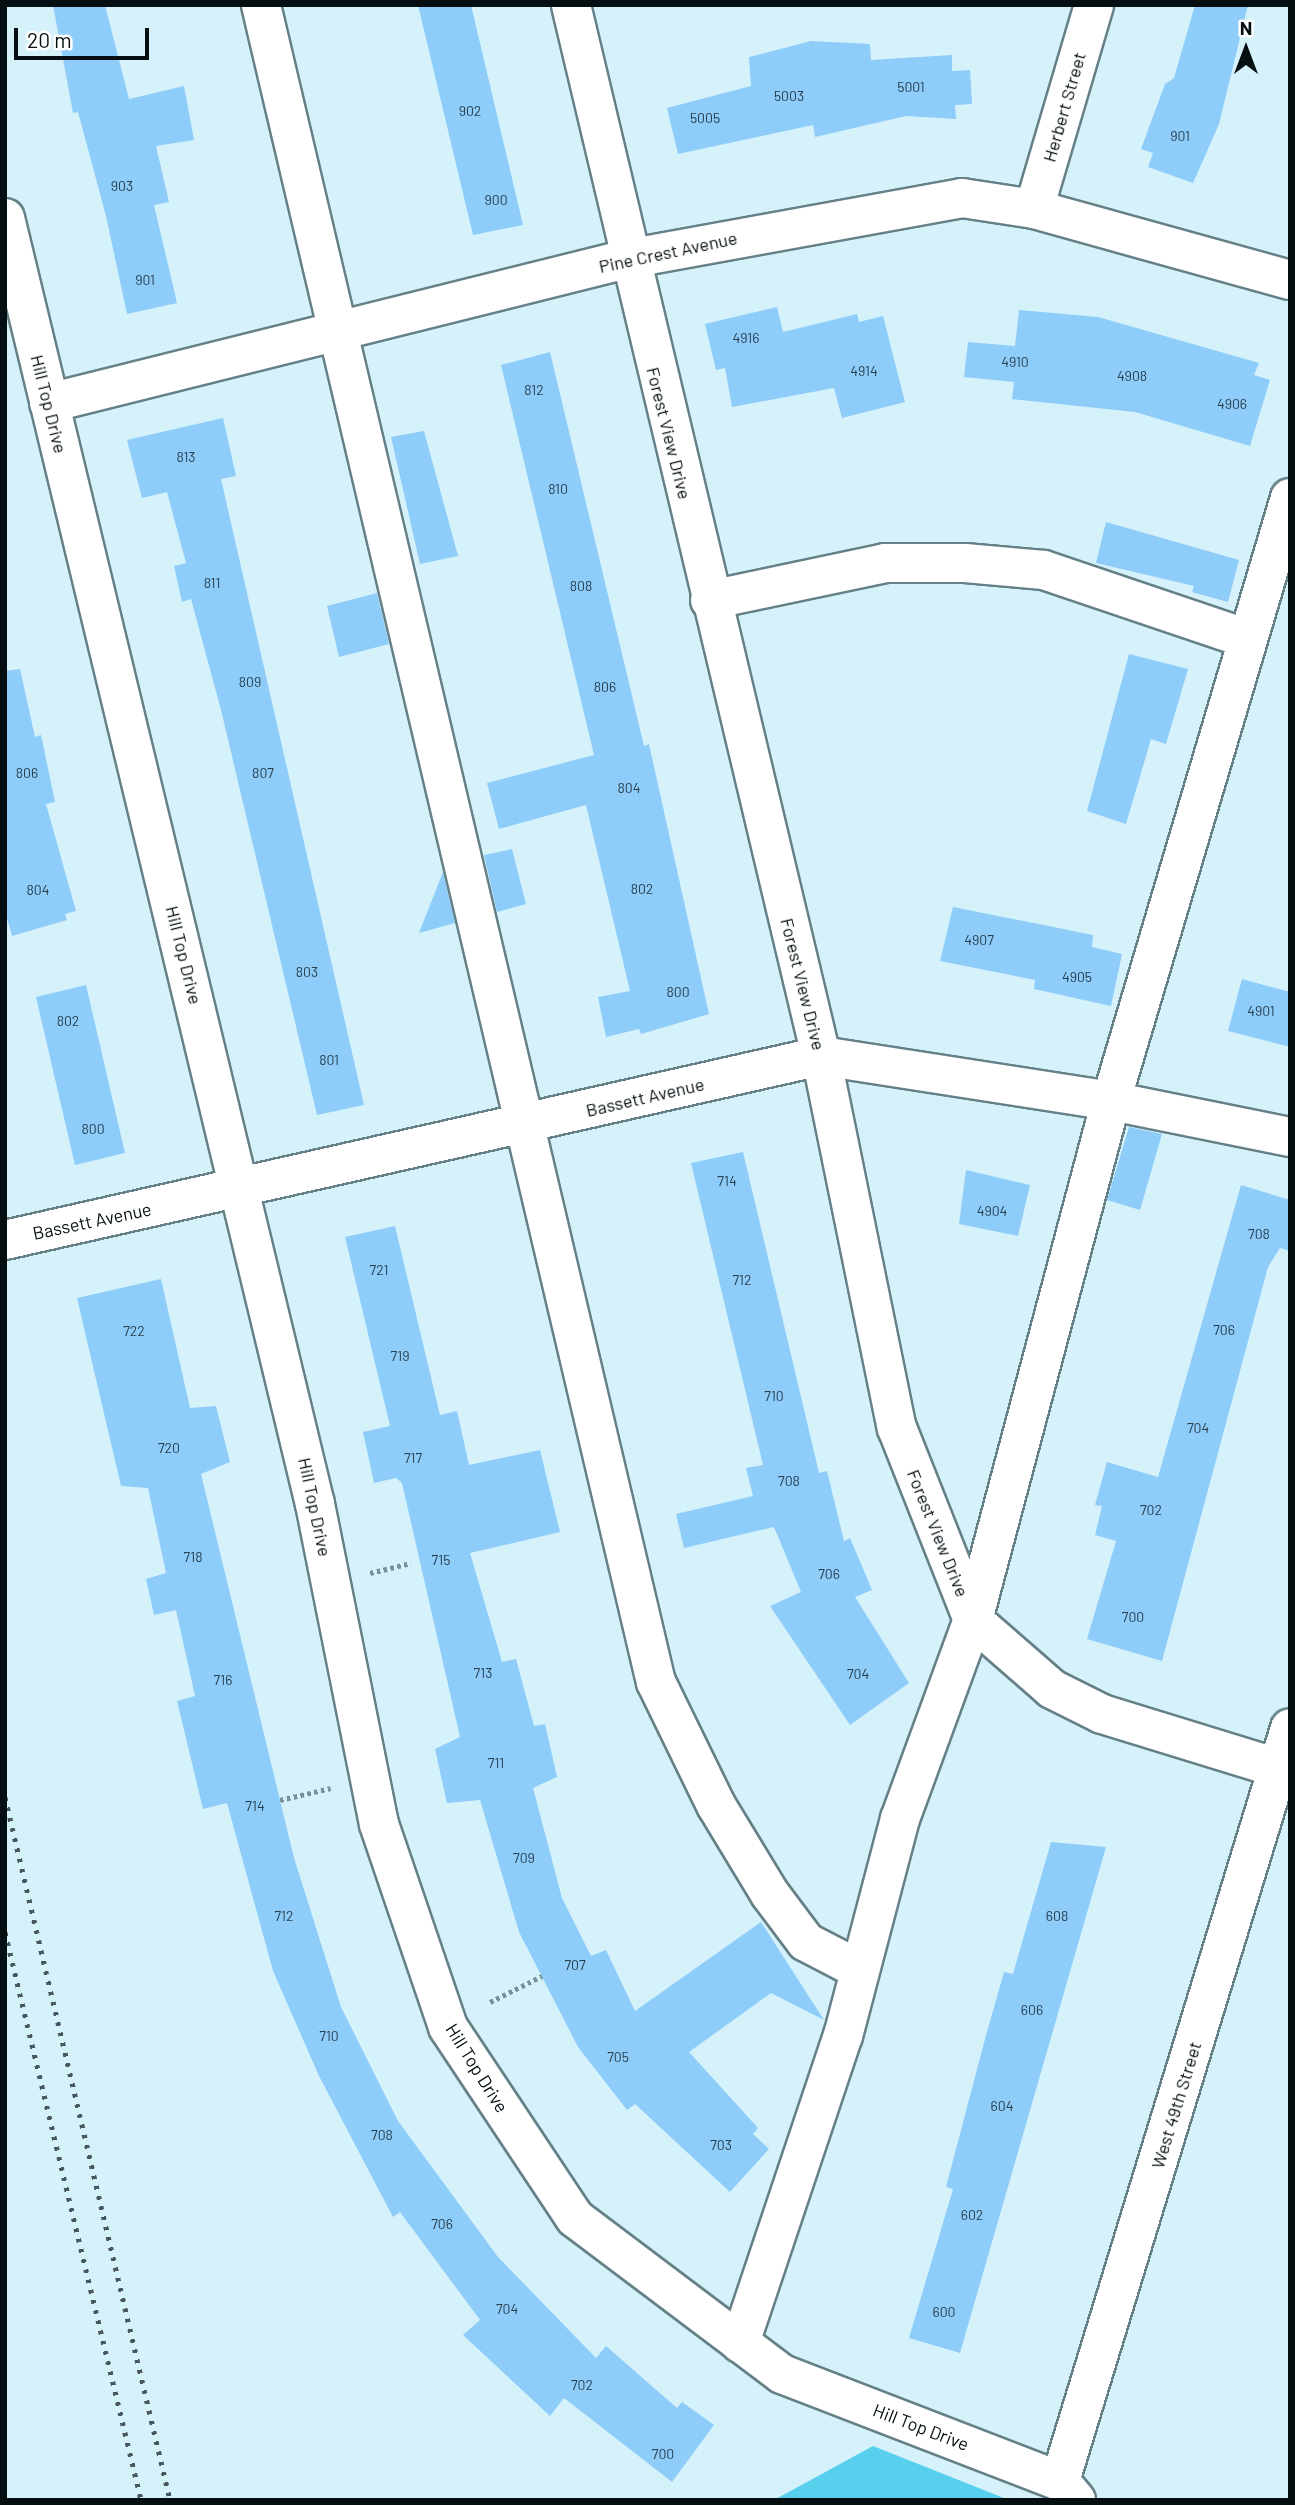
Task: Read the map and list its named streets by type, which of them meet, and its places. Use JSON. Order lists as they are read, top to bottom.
{
  "streets": {
    "street": [
      "Herbert Street",
      "Pine Crest Avenue",
      "Hill Top Drive",
      "Forest View Drive",
      "Bassett Avenue",
      "West 49th Street"
    ]
  },
  "crossings": [
    ["Herbert Street", "Pine Crest Avenue"],
    ["Pine Crest Avenue", "Hill Top Drive"],
    ["Pine Crest Avenue", "Forest View Drive"],
    ["Hill Top Drive", "Bassett Avenue"],
    ["Hill Top Drive", "West 49th Street"],
    ["Forest View Drive", "Bassett Avenue"],
    ["Forest View Drive", "West 49th Street"]
  ],
  "house_numbers": [
    "5001",
    "5003",
    "902",
    "5005",
    "901",
    "903",
    "900",
    "901",
    "4916",
    "4910",
    "4914",
    "4908",
    "812",
    "4906",
    "813",
    "810",
    "811",
    "808",
    "809",
    "806",
    "806",
    "807",
    "804",
    "802",
    "804",
    "4907",
    "803",
    "4905",
    "800",
    "4901",
    "802",
    "801",
    "800",
    "714",
    "4904",
    "708",
    "721",
    "712",
    "706",
    "722",
    "719",
    "710",
    "704",
    "720",
    "717",
    "708",
    "702",
    "718",
    "715",
    "706",
    "700",
    "713",
    "704",
    "716",
    "711",
    "714",
    "709",
    "712",
    "608",
    "707",
    "606",
    "710",
    "705",
    "604",
    "708",
    "703",
    "602",
    "706",
    "704",
    "600",
    "702",
    "700"
  ],
  "scale_bar": "20 m",
  "north": "top"
}
